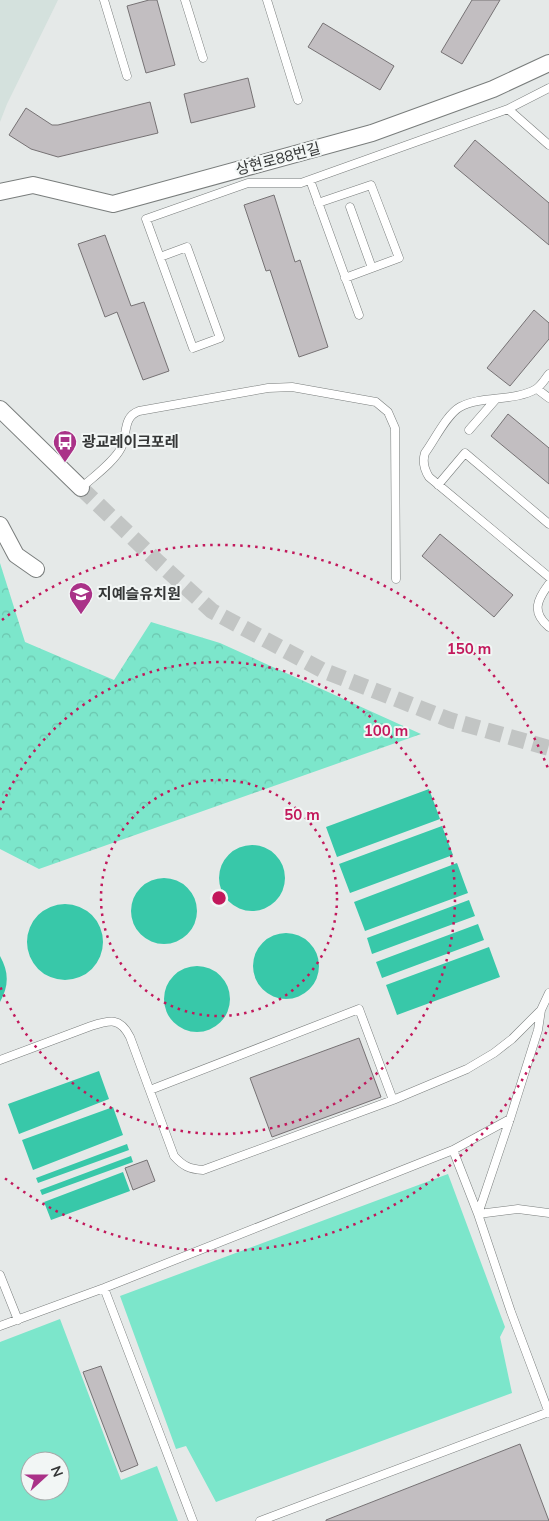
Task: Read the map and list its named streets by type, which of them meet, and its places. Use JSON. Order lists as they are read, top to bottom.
{
  "streets": {
    "street": ["상현로88번길"]
  },
  "places": {
    "bus stop": ["광교레이크포레"],
    "school or university": ["지예슬유치원"]
  },
  "north": "right",
  "rings": ["150 m", "100 m", "50 m"]
}
